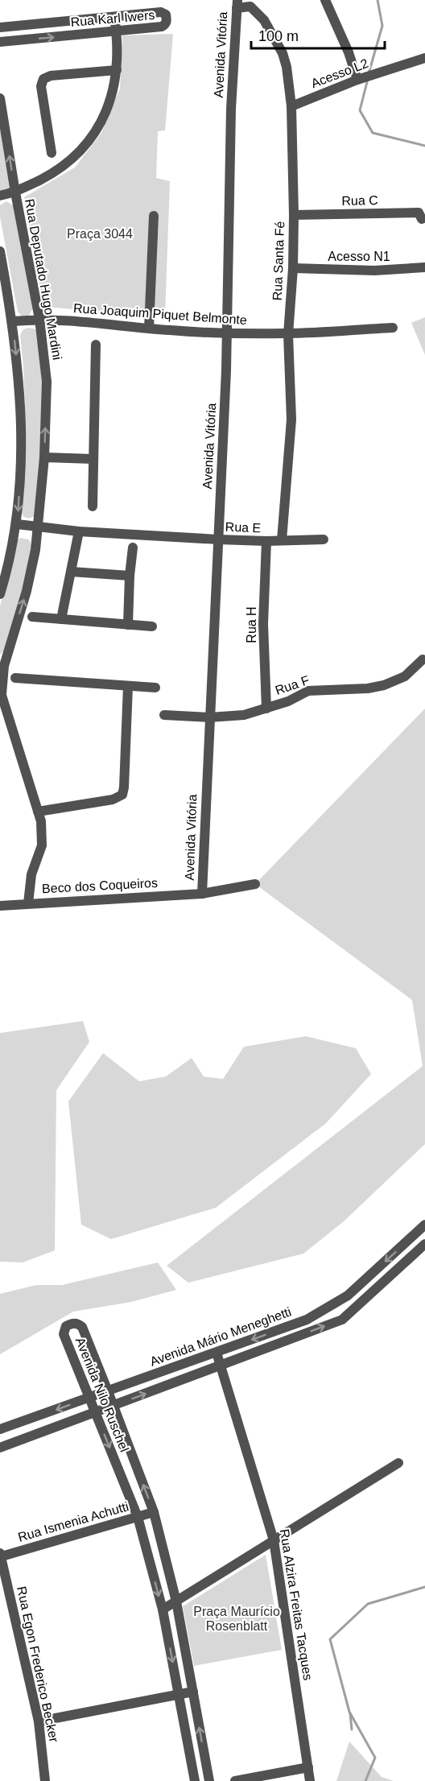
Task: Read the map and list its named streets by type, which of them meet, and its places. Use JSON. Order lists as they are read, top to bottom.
{
  "streets": {
    "street": [
      "Rua Karl Iwers",
      "Avenida Vitória",
      "Acesso L2",
      "Rua C",
      "Acesso N1",
      "Rua Santa Fé",
      "Rua Deputado Hugo Mardini",
      "Rua Joaquim Piquet Belmonte",
      "Rua E",
      "Rua H",
      "Rua F",
      "Beco dos Coqueiros",
      "Avenida Mário Meneghetti",
      "Avenida Nilo Ruschel",
      "Rua Ismenia Achutti",
      "Rua Alzira Freitas Tacques",
      "Rua Egon Frederico Becker"
    ]
  },
  "crossings": [
    ["Avenida Vitória", "Rua Santa Fé"],
    ["Avenida Vitória", "Rua Joaquim Piquet Belmonte"],
    ["Avenida Vitória", "Rua E"],
    ["Avenida Vitória", "Rua F"],
    ["Avenida Vitória", "Beco dos Coqueiros"],
    ["Acesso L2", "Rua Santa Fé"],
    ["Rua C", "Rua Santa Fé"],
    ["Acesso N1", "Rua Santa Fé"],
    ["Rua Santa Fé", "Rua Joaquim Piquet Belmonte"],
    ["Rua Santa Fé", "Rua E"],
    ["Rua Deputado Hugo Mardini", "Rua Joaquim Piquet Belmonte"],
    ["Rua Deputado Hugo Mardini", "Rua E"],
    ["Rua Deputado Hugo Mardini", "Beco dos Coqueiros"],
    ["Rua E", "Rua H"],
    ["Rua H", "Rua F"],
    ["Avenida Mário Meneghetti", "Avenida Nilo Ruschel"],
    ["Avenida Mário Meneghetti", "Rua Alzira Freitas Tacques"],
    ["Avenida Nilo Ruschel", "Rua Ismenia Achutti"],
    ["Rua Ismenia Achutti", "Rua Egon Frederico Becker"]
  ],
  "parks": ["Praça 3044", "Praça Maurício Rosenblatt"],
  "scale_bar": "100 m"
}
